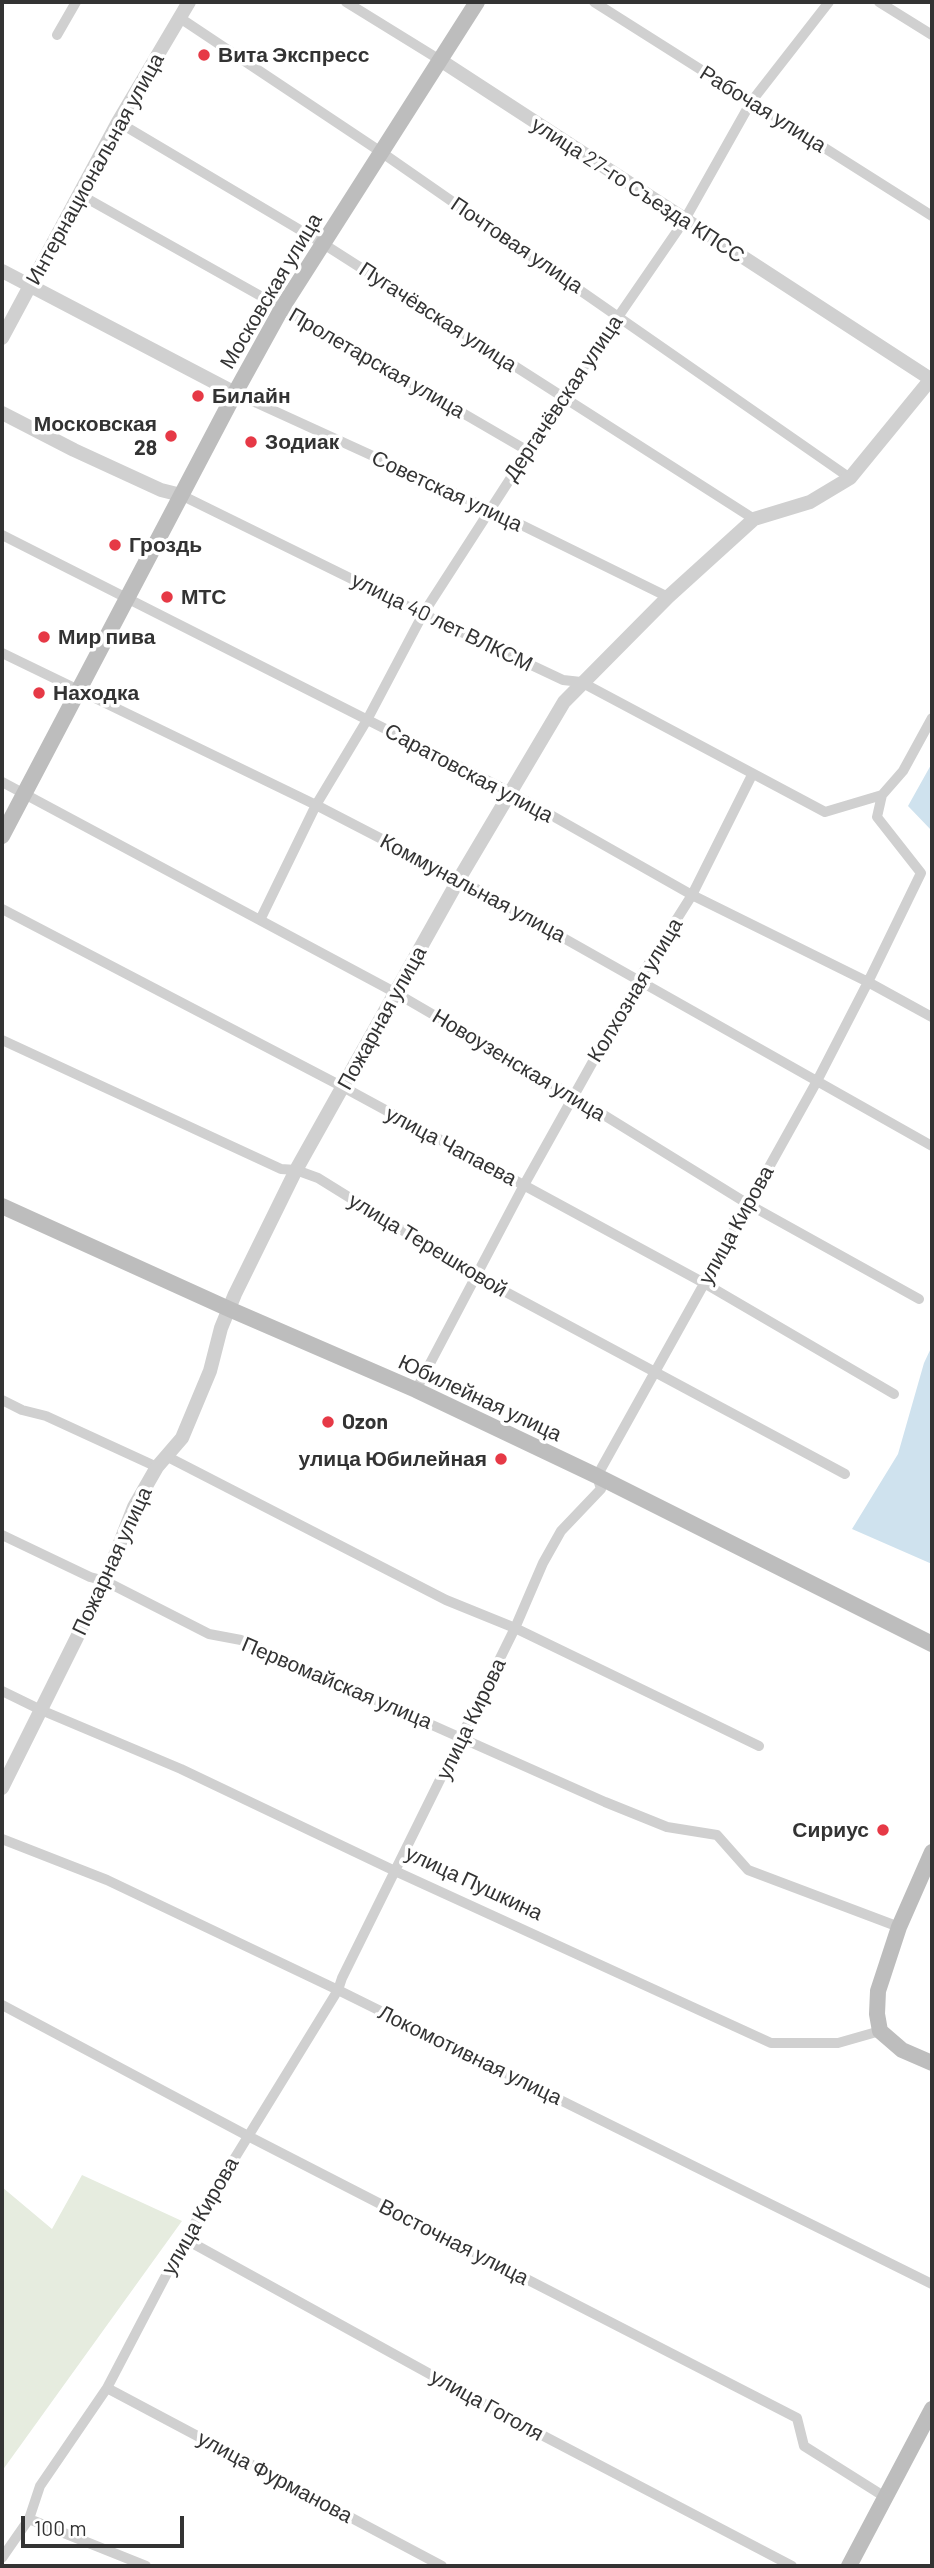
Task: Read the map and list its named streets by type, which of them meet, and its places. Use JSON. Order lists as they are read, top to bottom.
{
  "streets": {
    "main road": ["Московская улица", "Юбилейная улица"],
    "street": [
      "Рабочая улица",
      "Интернациональная улица",
      "улица 27-го Съезда КПСС",
      "Почтовая улица",
      "Пугачёвская улица",
      "Пролетарская улица",
      "Дергачёвская улица",
      "Советская улица",
      "улица 40 лет ВЛКСМ",
      "Саратовская улица",
      "Коммунальная улица",
      "Колхозная улица",
      "Пожарная улица",
      "Новоузенская улица",
      "улица Чапаева",
      "улица Кирова",
      "улица Терешковой",
      "Первомайская улица",
      "улица Пушкина",
      "Локомотивная улица",
      "Восточная улица",
      "улица Гоголя",
      "улица Фурманова"
    ]
  },
  "crossings": [
    ["Рабочая улица", "Дергачёвская улица"],
    ["Интернациональная улица", "Почтовая улица"],
    ["Интернациональная улица", "Пугачёвская улица"],
    ["Интернациональная улица", "Пролетарская улица"],
    ["Интернациональная улица", "Советская улица"],
    ["улица 27-го Съезда КПСС", "Московская улица"],
    ["улица 27-го Съезда КПСС", "Дергачёвская улица"],
    ["улица 27-го Съезда КПСС", "Пожарная улица"],
    ["Почтовая улица", "Московская улица"],
    ["Почтовая улица", "Дергачёвская улица"],
    ["Почтовая улица", "Пожарная улица"],
    ["Московская улица", "Пугачёвская улица"],
    ["Московская улица", "Пролетарская улица"],
    ["Московская улица", "Советская улица"],
    ["Московская улица", "улица 40 лет ВЛКСМ"],
    ["Московская улица", "Саратовская улица"],
    ["Московская улица", "Коммунальная улица"],
    ["Московская улица", "Новоузенская улица"],
    ["Пугачёвская улица", "Дергачёвская улица"],
    ["Пугачёвская улица", "Пожарная улица"],
    ["Пролетарская улица", "Дергачёвская улица"],
    ["Дергачёвская улица", "Советская улица"],
    ["Дергачёвская улица", "улица 40 лет ВЛКСМ"],
    ["Дергачёвская улица", "Саратовская улица"],
    ["Дергачёвская улица", "Коммунальная улица"],
    ["Дергачёвская улица", "Новоузенская улица"],
    ["Советская улица", "Пожарная улица"],
    ["улица 40 лет ВЛКСМ", "Колхозная улица"],
    ["улица 40 лет ВЛКСМ", "Пожарная улица"],
    ["улица 40 лет ВЛКСМ", "улица Кирова"],
    ["Саратовская улица", "Колхозная улица"],
    ["Саратовская улица", "Пожарная улица"],
    ["Саратовская улица", "улица Кирова"],
    ["Коммунальная улица", "Колхозная улица"],
    ["Коммунальная улица", "Пожарная улица"],
    ["Коммунальная улица", "улица Кирова"],
    ["Колхозная улица", "Новоузенская улица"],
    ["Колхозная улица", "улица Чапаева"],
    ["Колхозная улица", "улица Терешковой"],
    ["Колхозная улица", "Юбилейная улица"],
    ["Пожарная улица", "Новоузенская улица"],
    ["Пожарная улица", "улица Чапаева"],
    ["Пожарная улица", "улица Терешковой"],
    ["Пожарная улица", "Юбилейная улица"],
    ["Пожарная улица", "Первомайская улица"],
    ["Пожарная улица", "улица Пушкина"],
    ["Новоузенская улица", "улица Кирова"],
    ["улица Чапаева", "улица Кирова"],
    ["улица Кирова", "улица Терешковой"],
    ["улица Кирова", "Юбилейная улица"],
    ["улица Кирова", "Первомайская улица"],
    ["улица Кирова", "улица Пушкина"],
    ["улица Кирова", "Локомотивная улица"],
    ["улица Кирова", "Восточная улица"],
    ["улица Кирова", "улица Гоголя"],
    ["улица Кирова", "улица Фурманова"]
  ],
  "places": [
    "Вита Экспресс",
    "Билайн",
    "Московская 28",
    "Зодиак",
    "Гроздь",
    "МТС",
    "Мир пива",
    "Находка",
    "Ozon",
    "улица Юбилейная",
    "Сириус"
  ],
  "scale_bar": "100 m"
}
